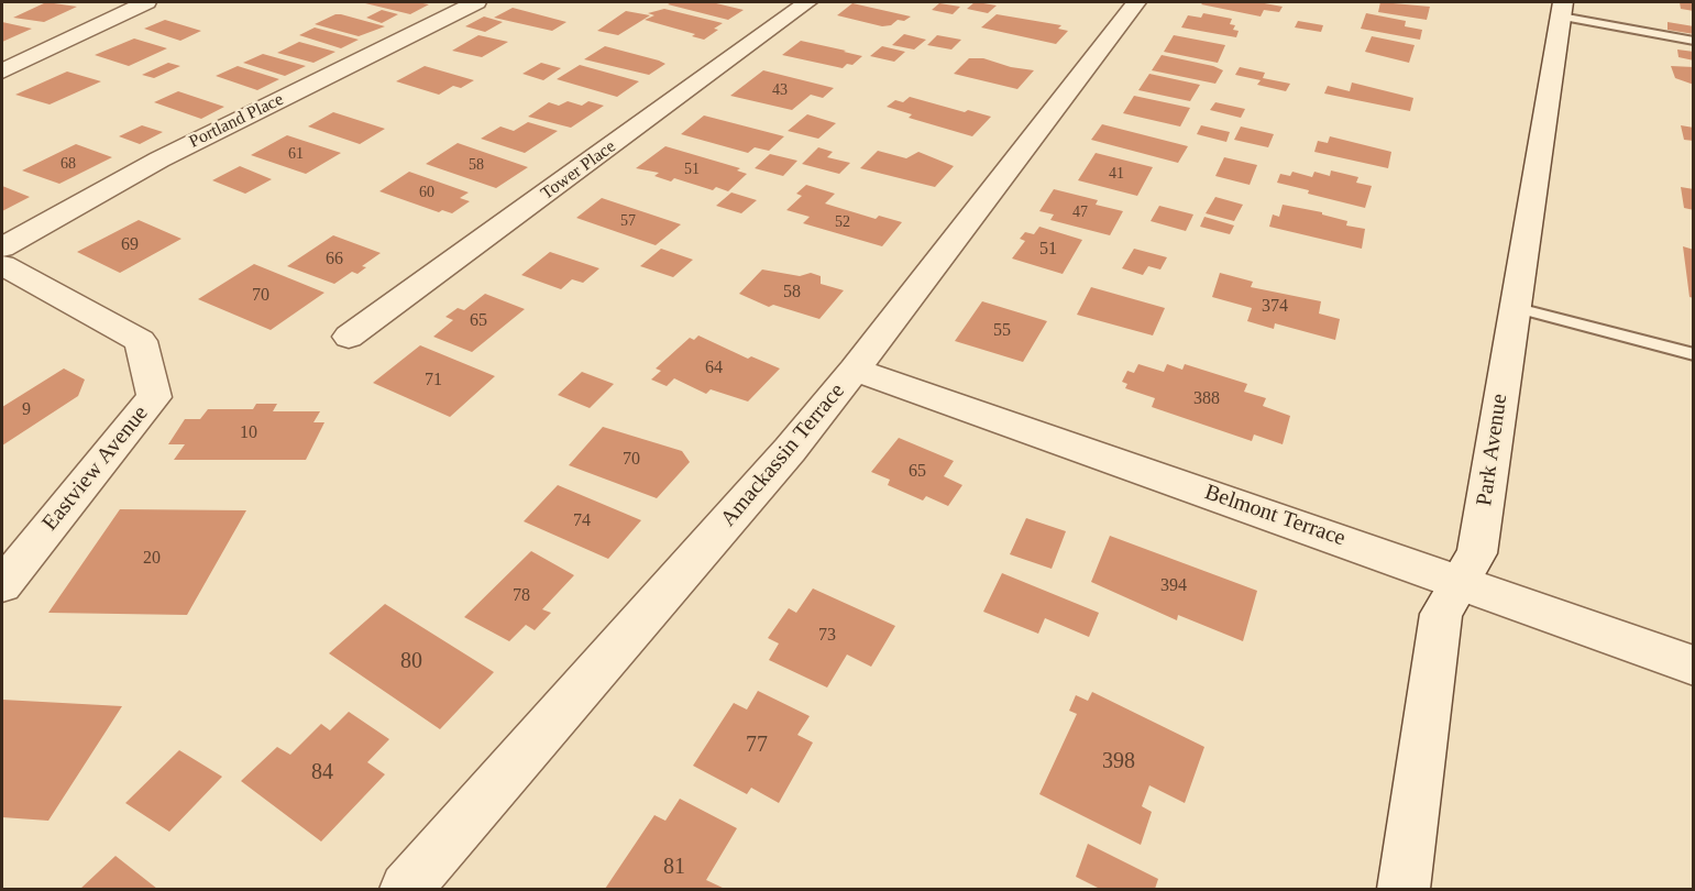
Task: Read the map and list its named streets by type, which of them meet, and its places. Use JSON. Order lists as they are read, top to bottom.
{
  "streets": {
    "street": [
      "Portland Place",
      "Tower Place",
      "Park Avenue",
      "Amackassin Terrace",
      "Eastview Avenue",
      "Belmont Terrace"
    ]
  },
  "crossings": [
    ["Park Avenue", "Belmont Terrace"],
    ["Amackassin Terrace", "Belmont Terrace"]
  ],
  "house_numbers": [
    "43",
    "61",
    "68",
    "58",
    "51",
    "41",
    "60",
    "47",
    "57",
    "52",
    "69",
    "51",
    "66",
    "58",
    "70",
    "374",
    "65",
    "55",
    "64",
    "71",
    "388",
    "9",
    "10",
    "70",
    "65",
    "74",
    "20",
    "394",
    "78",
    "73",
    "80",
    "77",
    "398",
    "84",
    "81"
  ]
}
